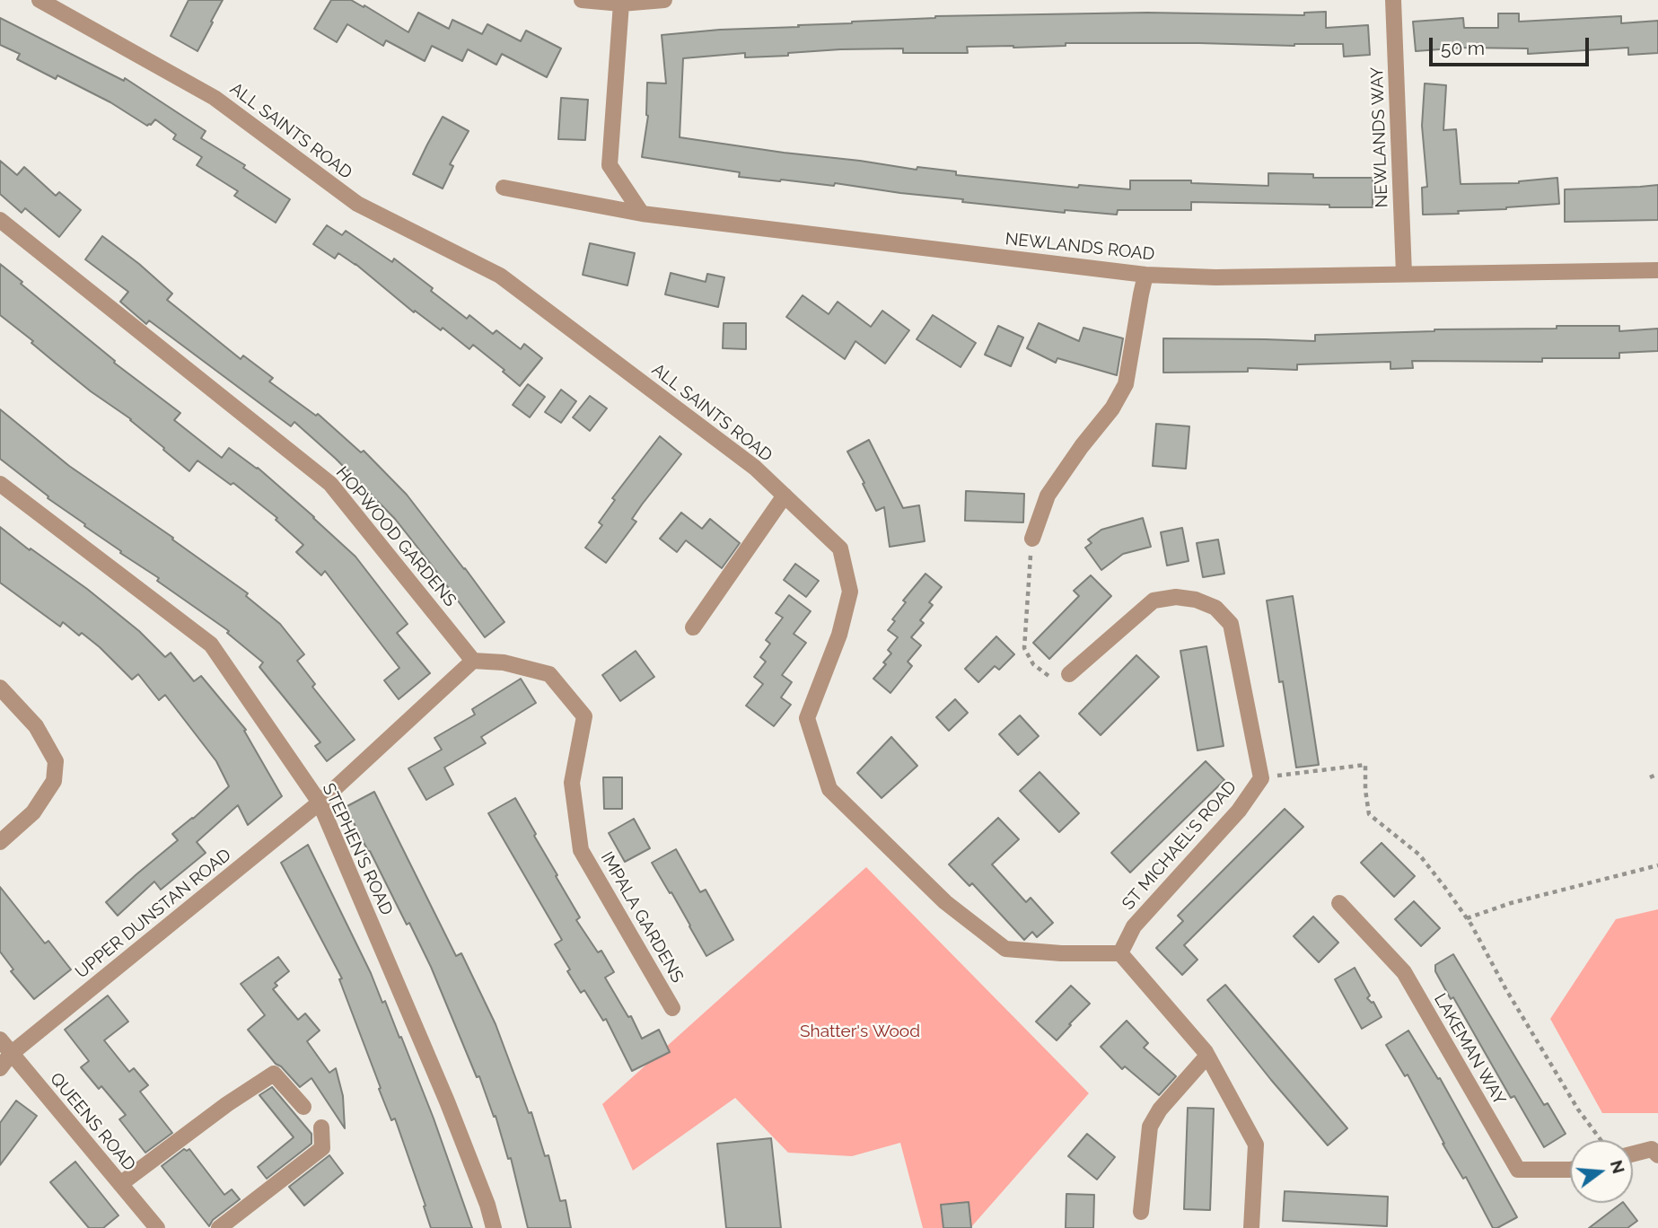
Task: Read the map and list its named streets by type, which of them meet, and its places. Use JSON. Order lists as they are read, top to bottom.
{
  "streets": {
    "street": [
      "ALL SAINTS ROAD",
      "NEWLANDS WAY",
      "NEWLANDS ROAD",
      "HOPWOOD GARDENS",
      "ST MICHAEL'S ROAD",
      "STEPHEN'S ROAD",
      "UPPER DUNSTAN ROAD",
      "IMPALA GARDENS",
      "LAKEMAN WAY",
      "QUEENS ROAD"
    ]
  },
  "crossings": [
    ["ALL SAINTS ROAD", "ST MICHAEL'S ROAD"],
    ["NEWLANDS WAY", "NEWLANDS ROAD"],
    ["HOPWOOD GARDENS", "IMPALA GARDENS"],
    ["STEPHEN'S ROAD", "UPPER DUNSTAN ROAD"],
    ["UPPER DUNSTAN ROAD", "QUEENS ROAD"]
  ],
  "parks": ["Shatter's Wood"],
  "scale_bar": "50 m",
  "north": "right"
}
